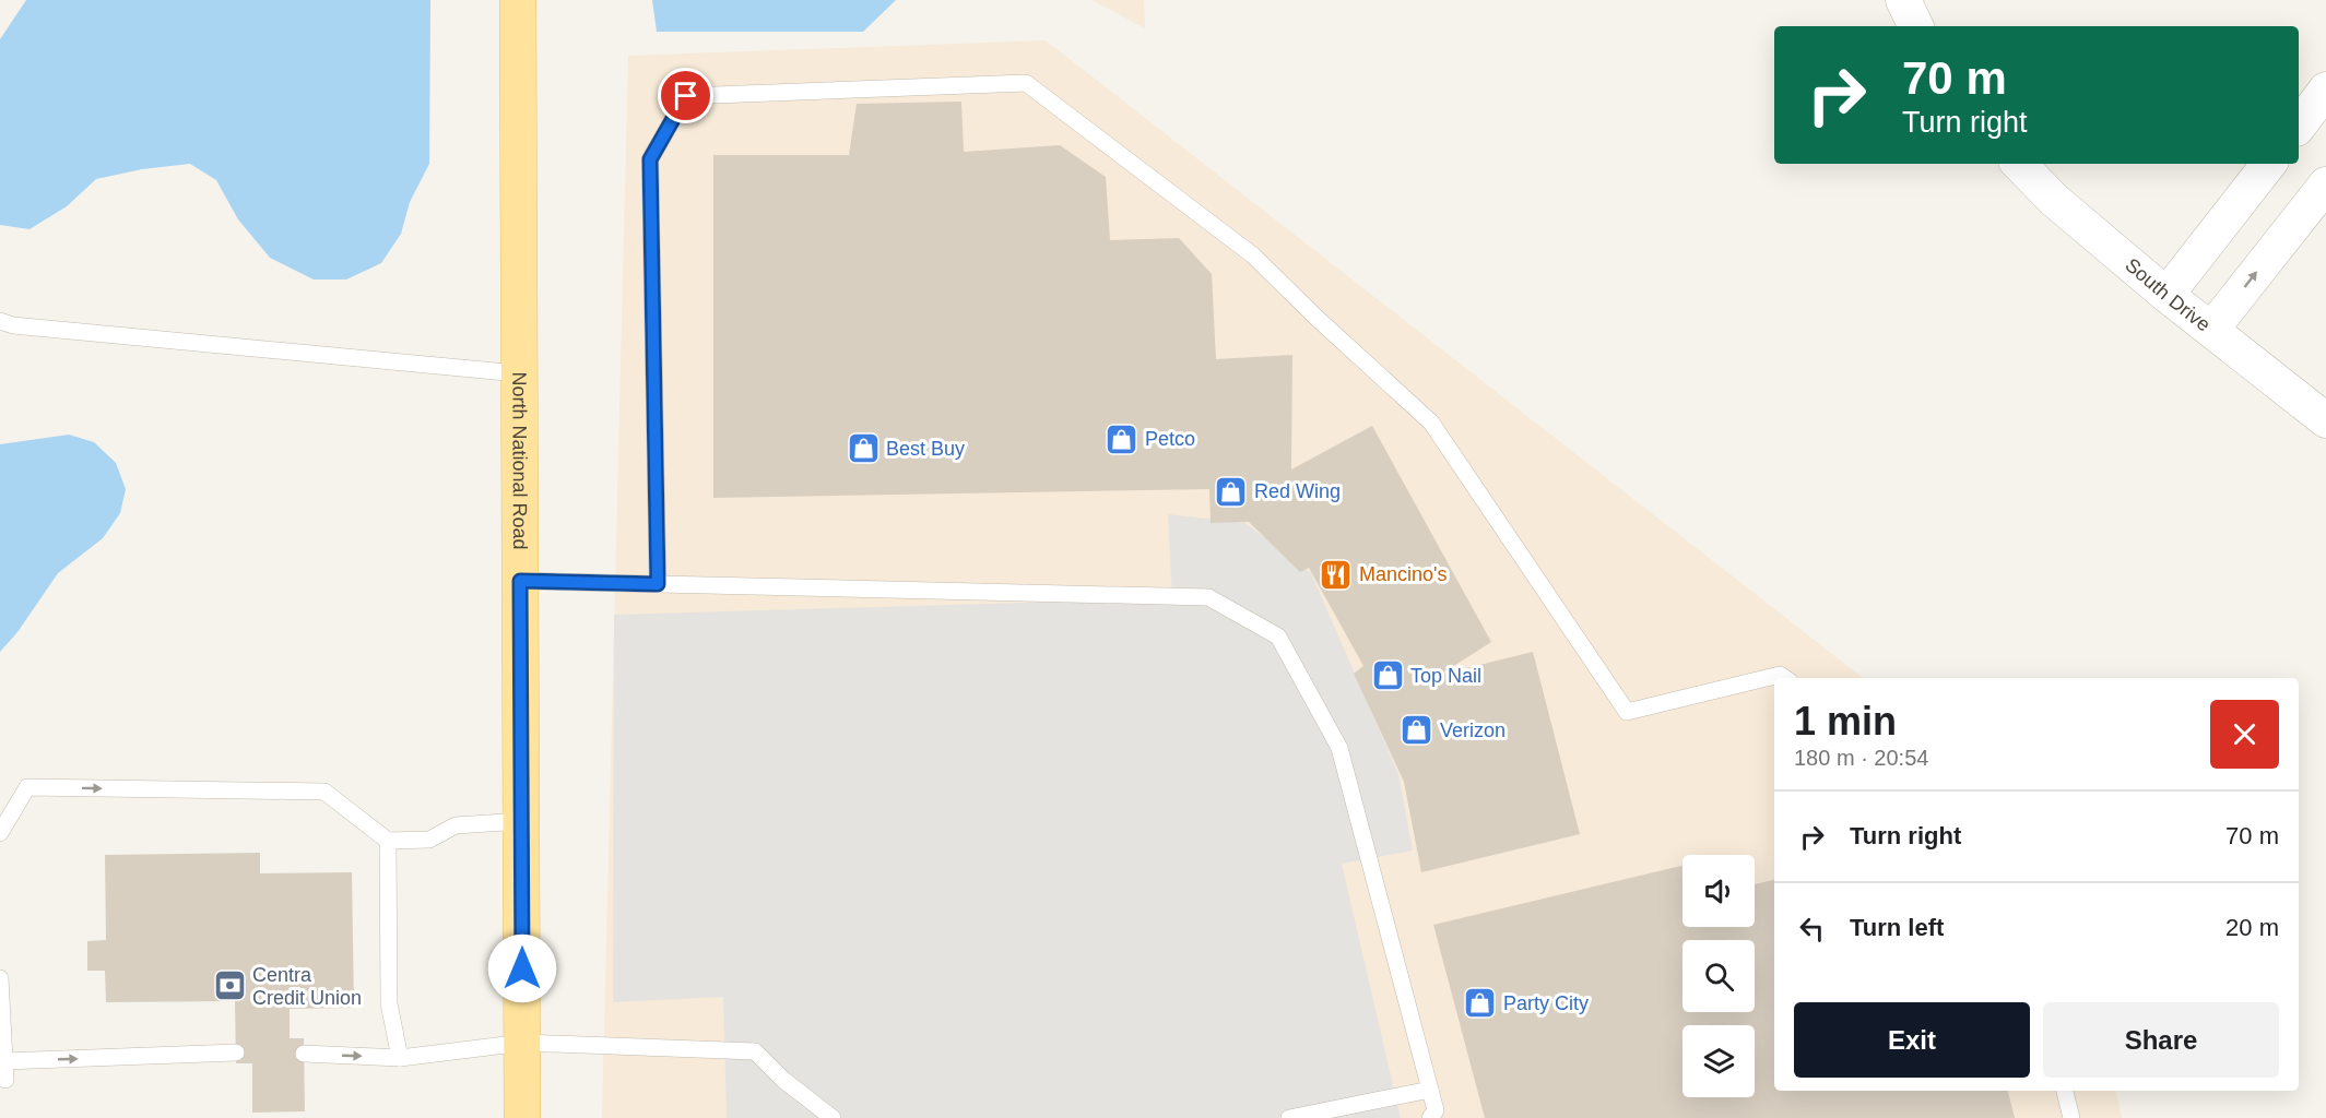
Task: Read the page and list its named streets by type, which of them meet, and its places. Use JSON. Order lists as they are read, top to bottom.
{
  "streets": {
    "main road": ["North National Road"],
    "street": ["South Drive"]
  },
  "places": {
    "shop": [
      "Petco",
      "Best Buy",
      "Red Wing",
      "Top Nail",
      "Verizon",
      "Party City"
    ],
    "restaurant": ["Mancino's"],
    "bank": ["Centra Credit Union"]
  },
  "page": {
    "turn": ["70 m", "Turn right"],
    "heading": ["1 min", "180 m · 20:54"],
    "list": [
      {
        "name": "Turn right",
        "value": "70 m"
      },
      {
        "name": "Turn left",
        "value": "20 m"
      }
    ],
    "buttons": ["Exit", "Share"]
  }
}
